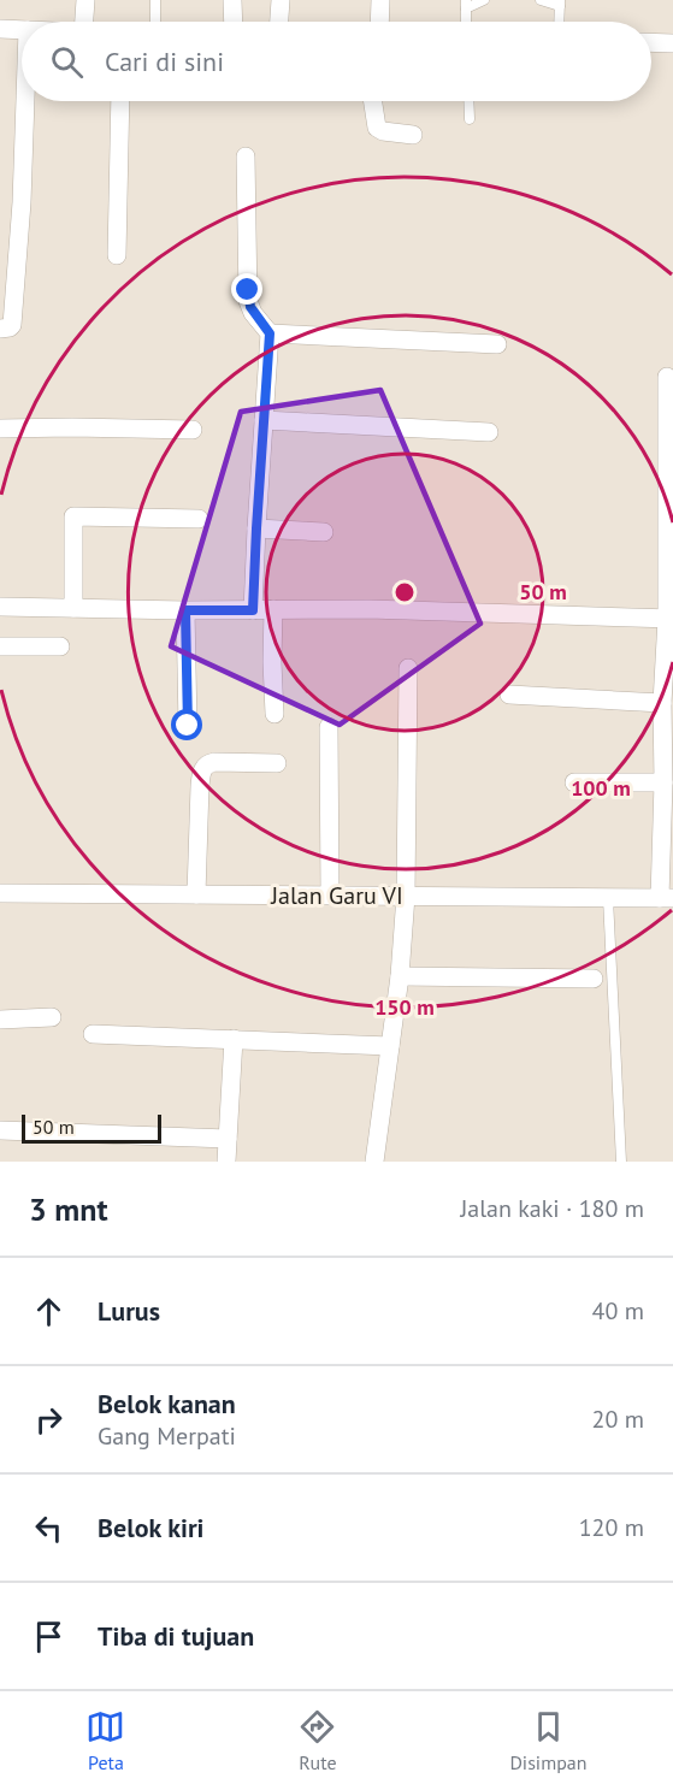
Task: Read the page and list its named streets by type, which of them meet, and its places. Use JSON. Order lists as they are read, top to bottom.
{
  "streets": {
    "street": ["Jalan Garu VI"]
  },
  "scale_bar": "50 m",
  "page": {
    "search": "Cari di sini",
    "scale": "50 m",
    "heading": ["3 mnt", "Jalan kaki · 180 m"],
    "list": [
      ["Lurus", "40 m"],
      ["Belok kanan", "Gang Merpati", "20 m"],
      ["Belok kiri", "120 m"],
      "Tiba di tujuan"
    ],
    "nav": ["Peta", "Rute", "Disimpan"]
  },
  "rings": ["50 m", "100 m", "150 m"]
}
